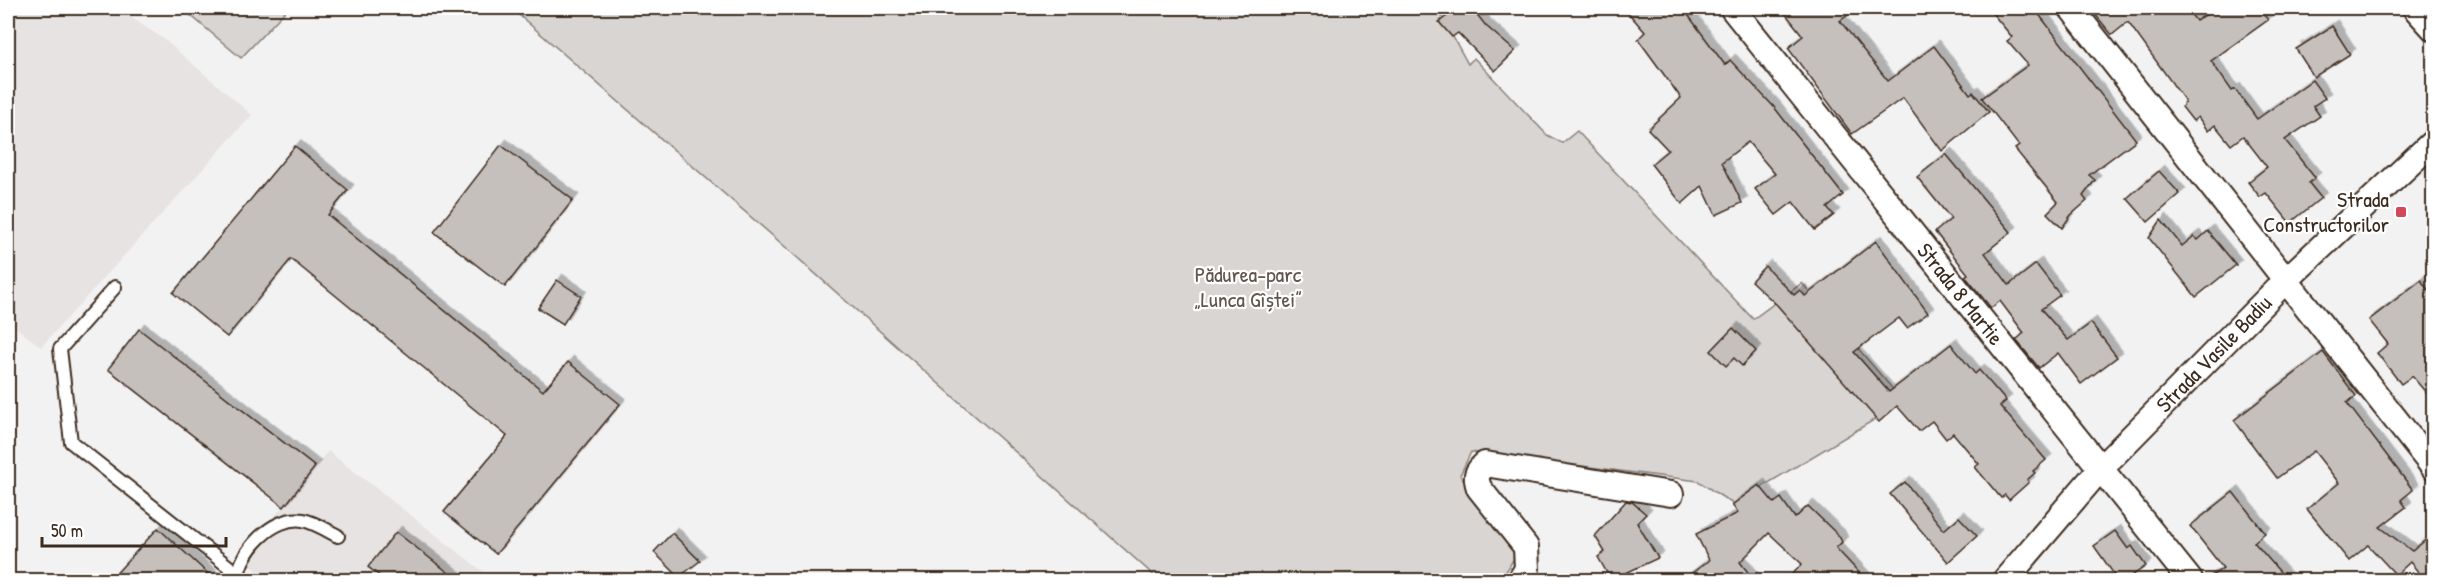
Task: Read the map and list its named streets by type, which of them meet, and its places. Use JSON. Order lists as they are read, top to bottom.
{
  "streets": {
    "street": ["Strada 8 Martie", "Strada Vasile Badiu"]
  },
  "crossings": [
    ["Strada 8 Martie", "Strada Vasile Badiu"]
  ],
  "parks": ["Pădurea-parc „Lunca Gîștei”"],
  "places": {
    "transit": ["Strada Constructorilor"]
  },
  "scale_bar": "50 m"
}
